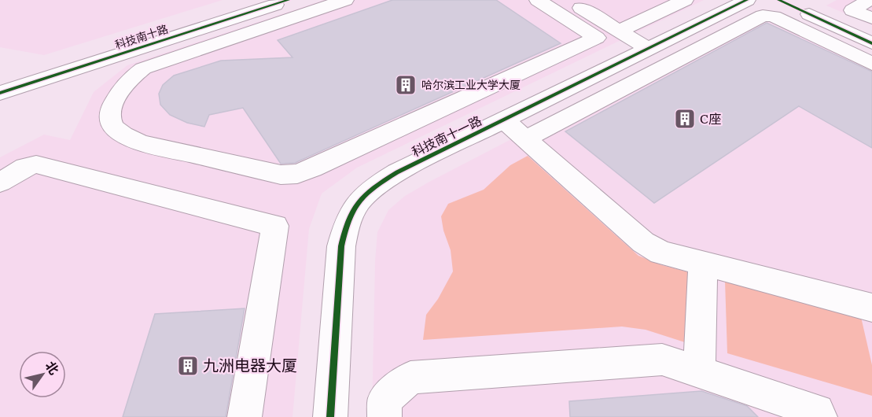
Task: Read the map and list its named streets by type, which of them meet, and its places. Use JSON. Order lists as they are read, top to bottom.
{
  "streets": {
    "street": ["科技南十路", "科技南十一路"]
  },
  "places": {
    "building": ["哈尔滨工业大学大厦", "C座", "九洲电器大厦"]
  },
  "north": "top right"
}
